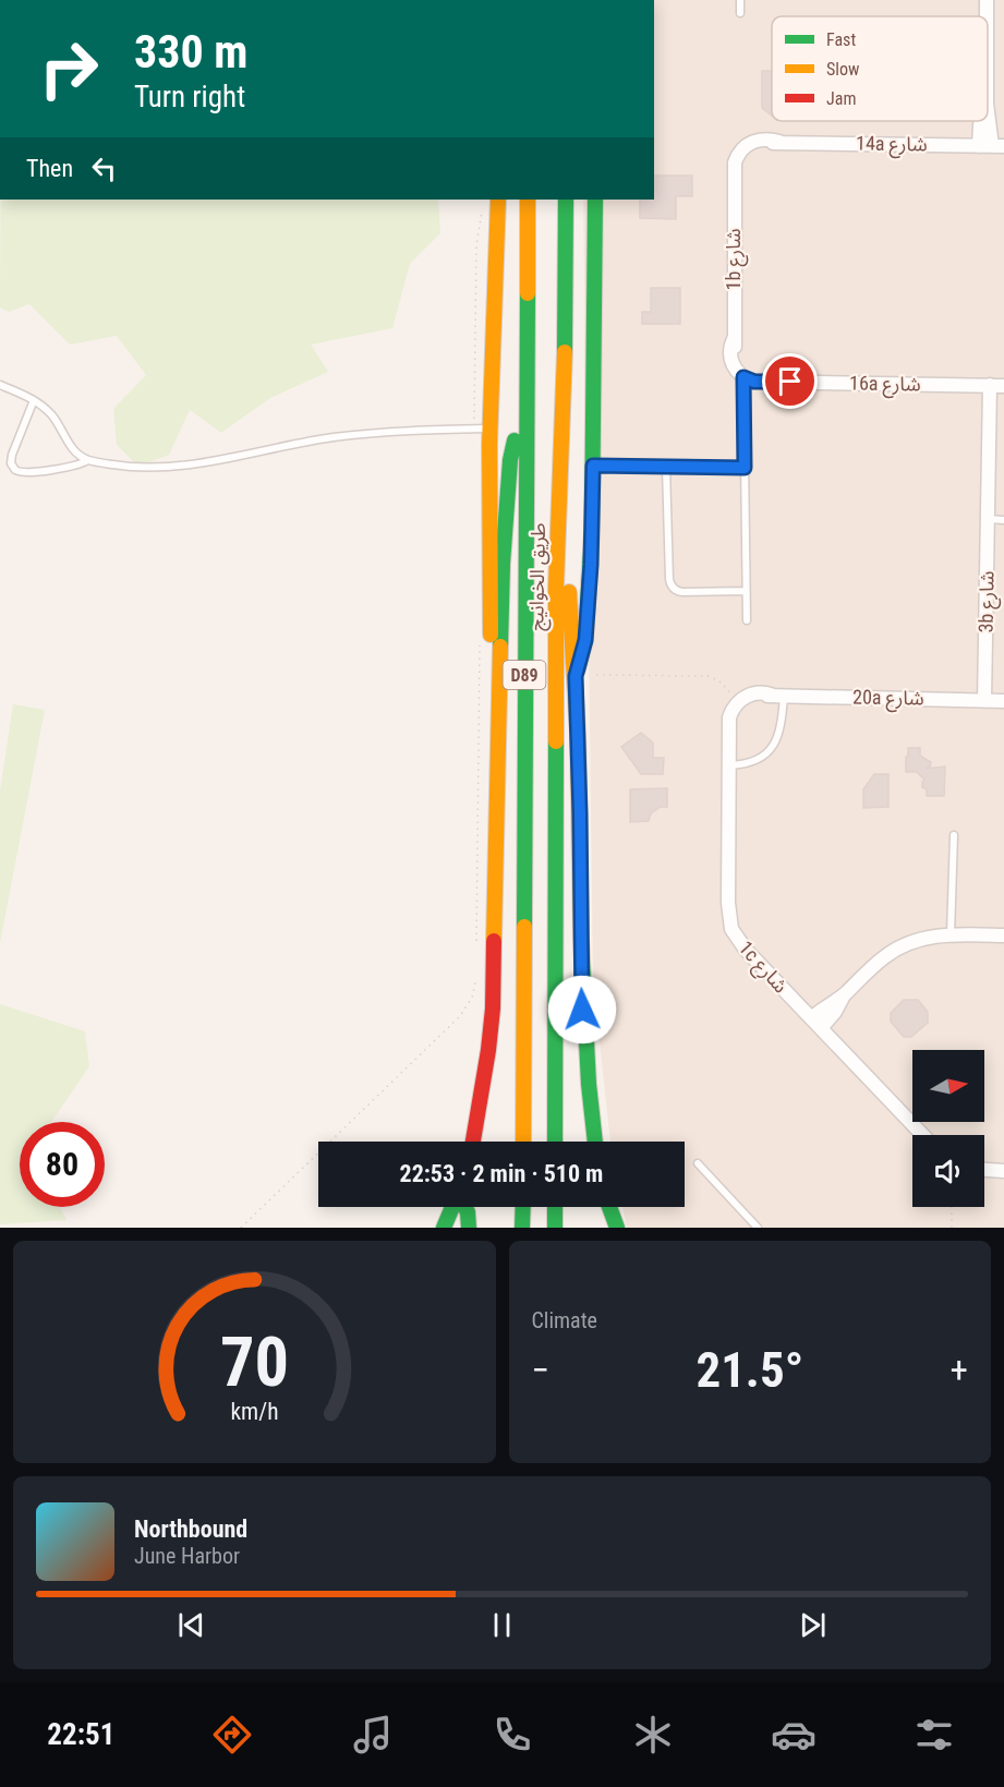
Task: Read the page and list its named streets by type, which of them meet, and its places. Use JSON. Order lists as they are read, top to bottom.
{
  "streets": {
    "main road": ["طريق الخوانيج", "D89"],
    "street": [
      "14a شارع",
      "1b شارع",
      "16a شارع",
      "3b شارع",
      "20a شارع",
      "1c شارع"
    ]
  },
  "crossings": [
    ["14a شارع", "1b شارع"],
    ["1b شارع", "16a شارع"],
    ["16a شارع", "3b شارع"],
    ["3b شارع", "20a شارع"],
    ["20a شارع", "1c شارع"]
  ],
  "legend": ["Fast", "Slow", "Jam"],
  "north": "right",
  "page": {
    "turn": ["330 m", "Turn right"],
    "then": "Then",
    "limit": "80",
    "trip": "22:53 · 2 min · 510 m",
    "tile": "Climate",
    "heat": ["−", "21.5°", "+"],
    "song": ["Northbound", "June Harbor"],
    "tabs": "22:51",
    "gauge": ["70", "km/h"]
  }
}
